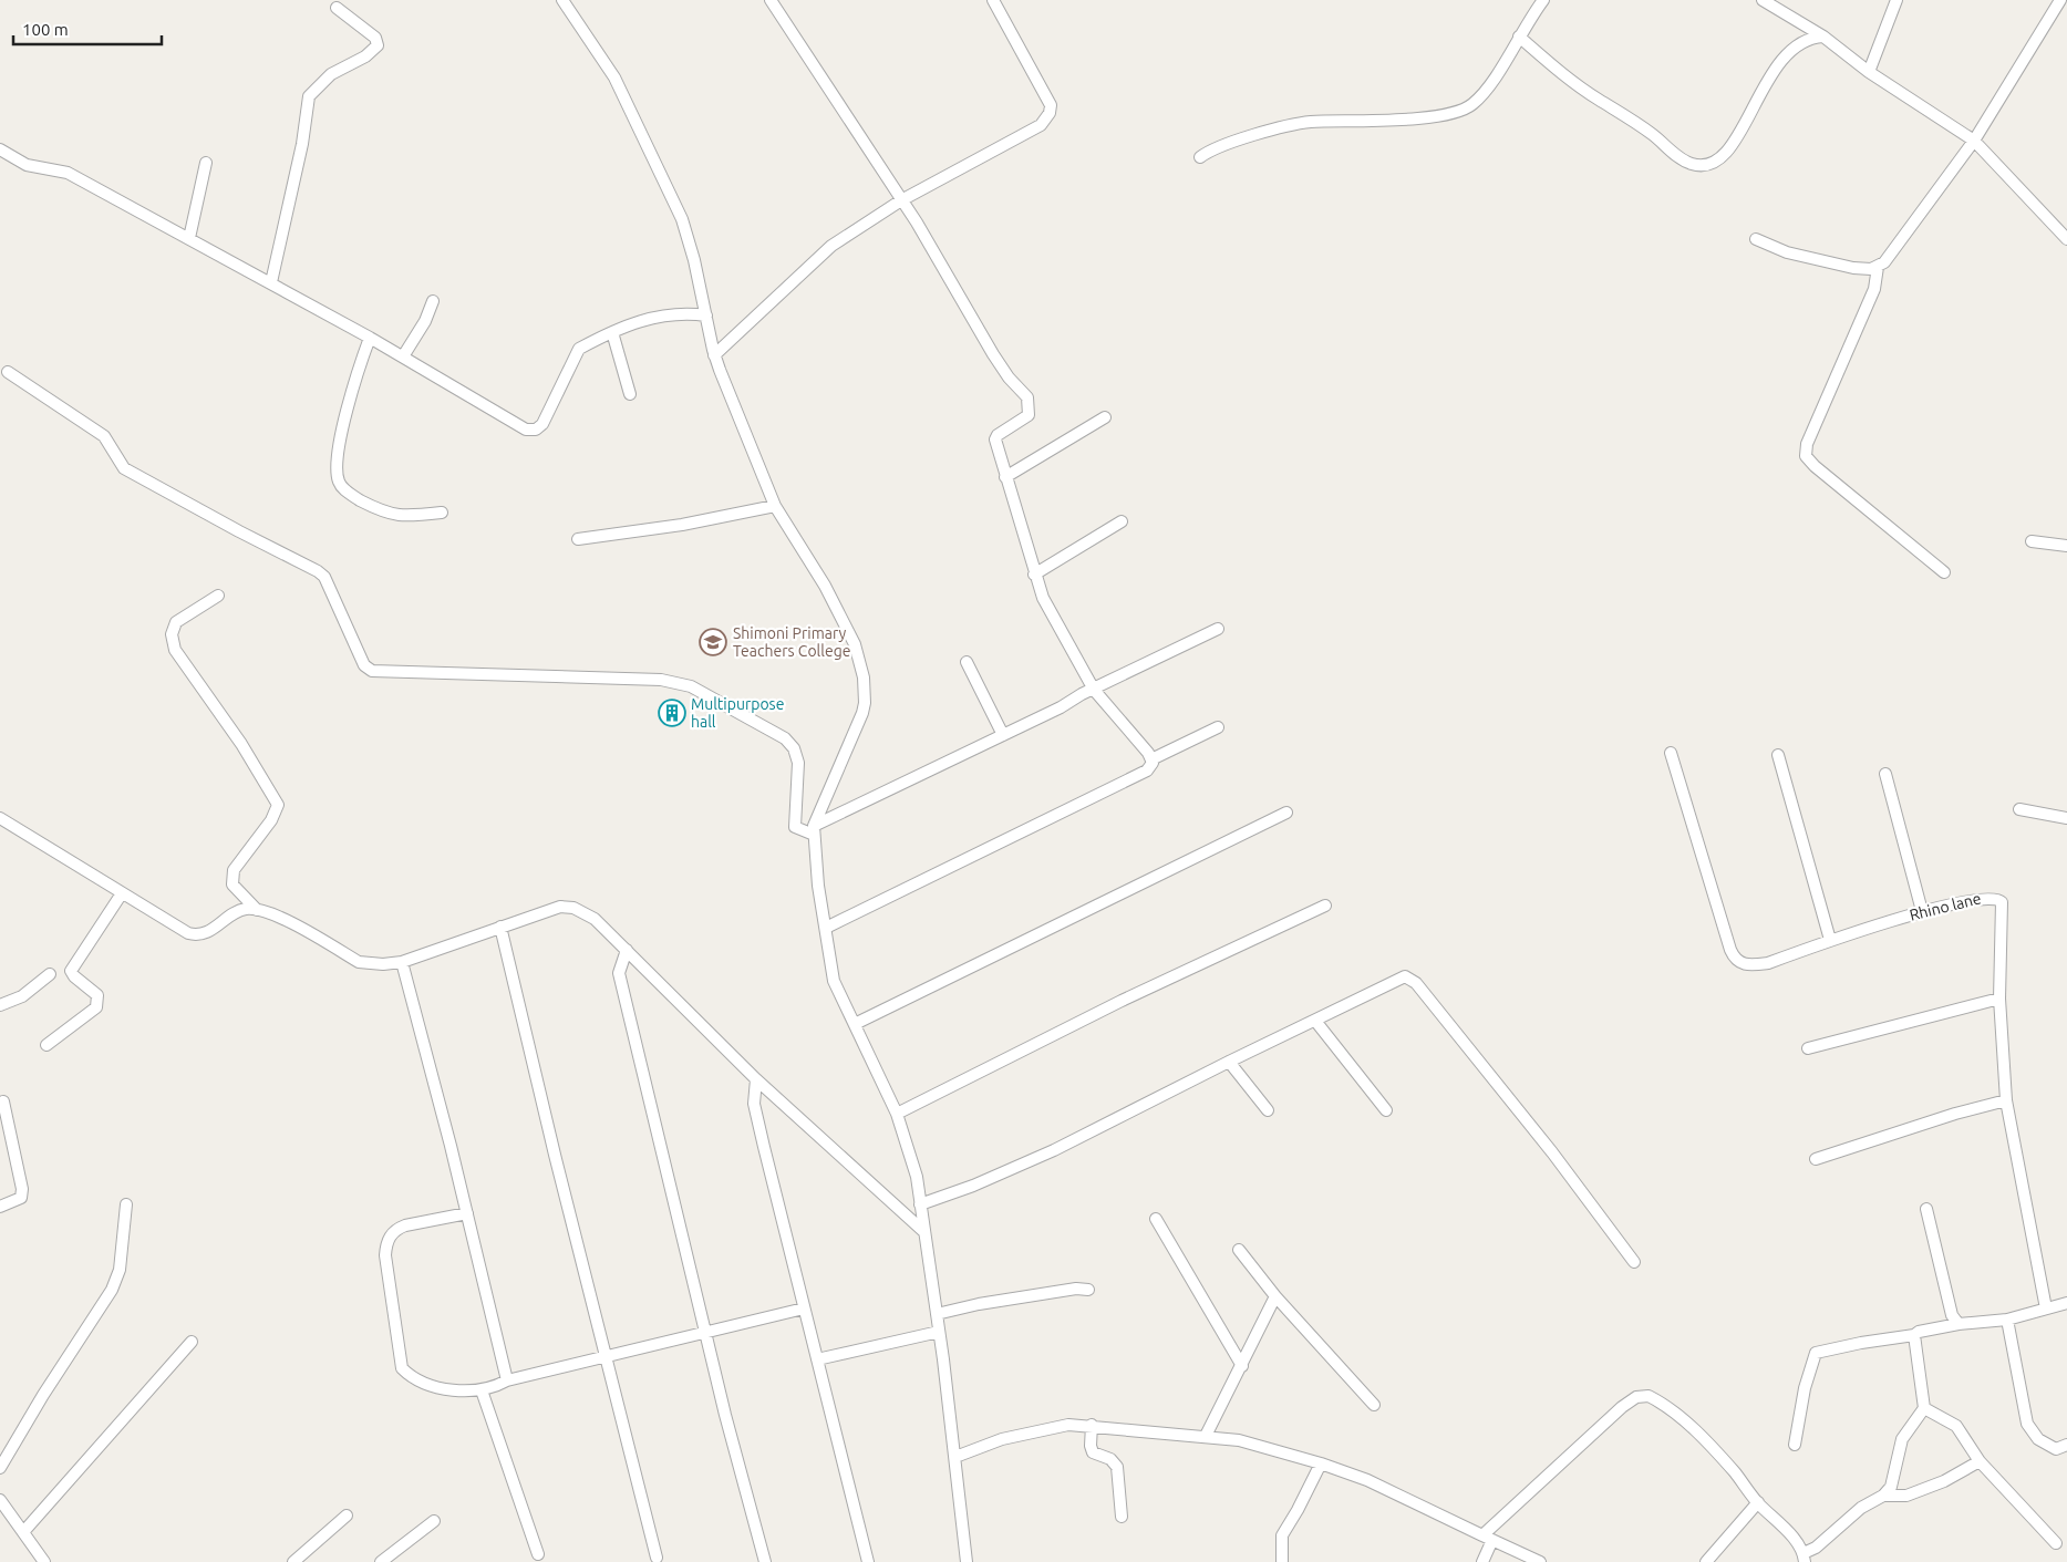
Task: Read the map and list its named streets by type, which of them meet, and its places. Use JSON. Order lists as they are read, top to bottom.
{
  "streets": {
    "street": ["Rhino lane"]
  },
  "places": {
    "school or university": ["Shimoni Primary Teachers College"],
    "building": ["Multipurpose hall"]
  },
  "scale_bar": "100 m"
}
